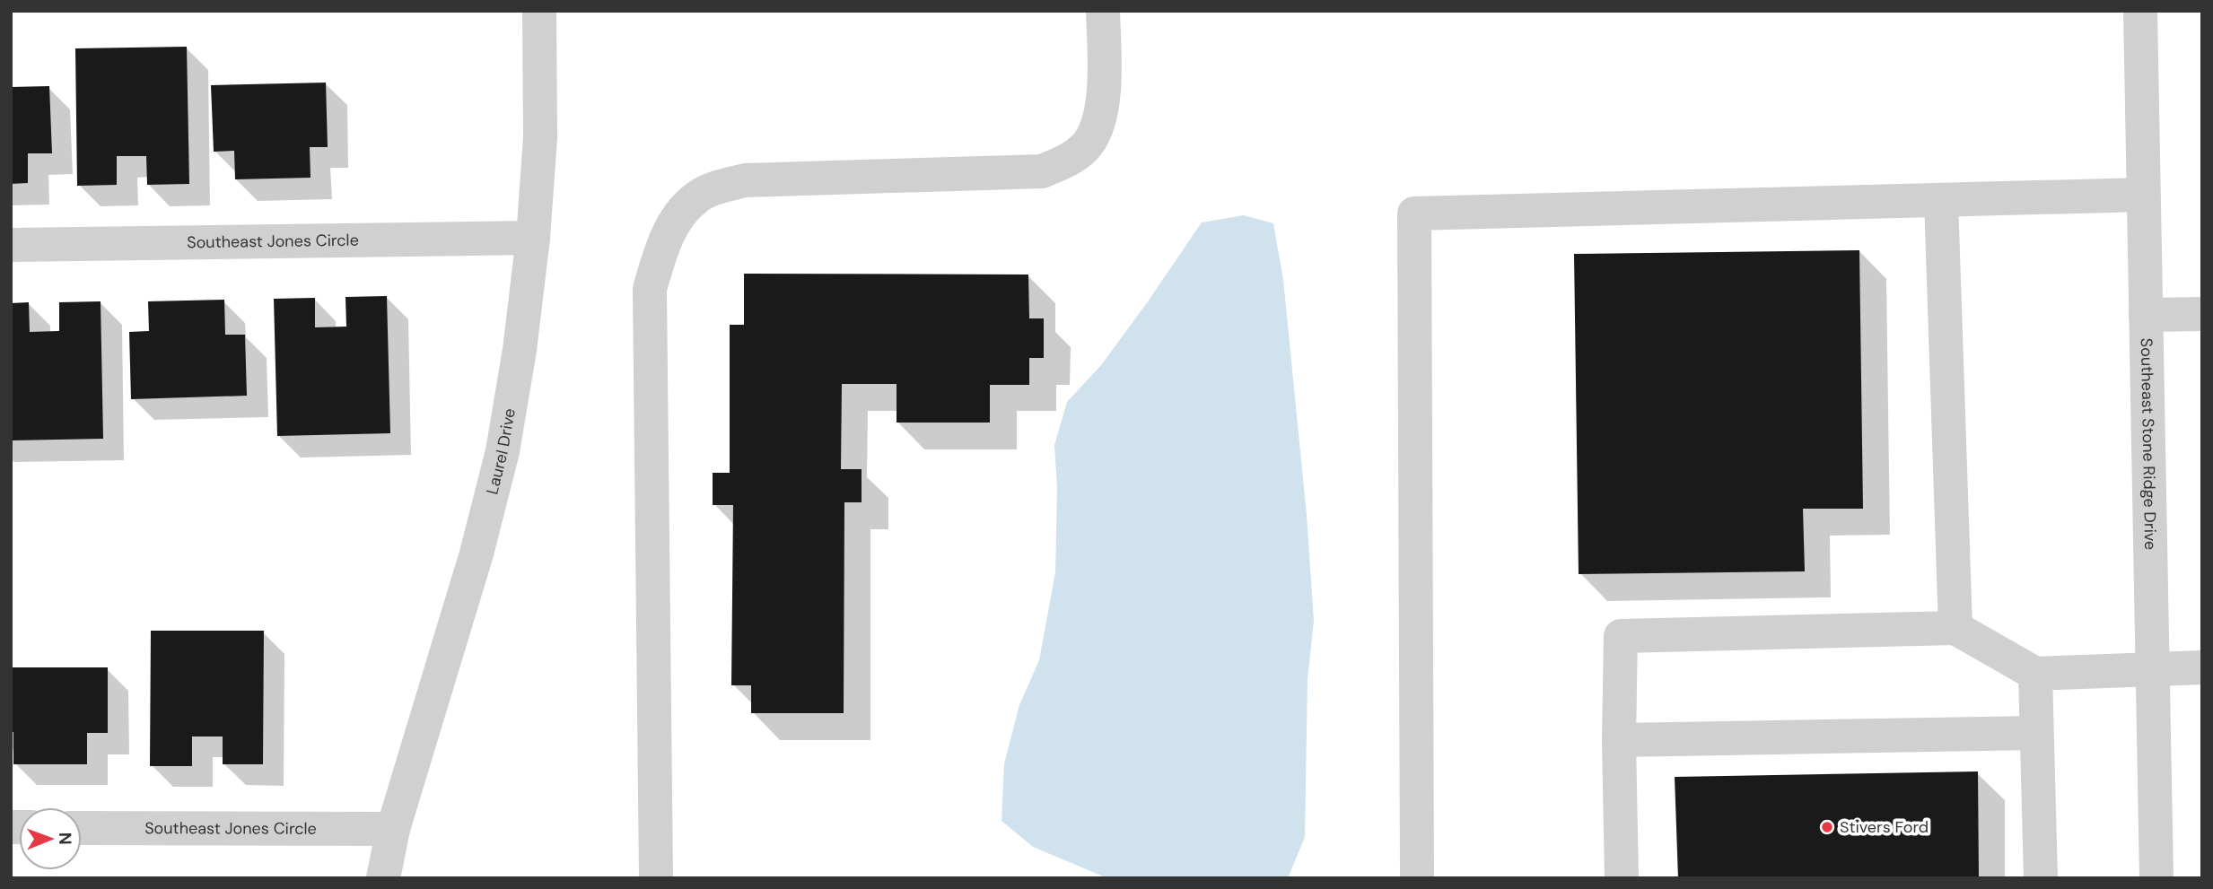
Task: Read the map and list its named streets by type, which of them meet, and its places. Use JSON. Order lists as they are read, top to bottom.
{
  "streets": {
    "street": ["Southeast Jones Circle", "Southeast Stone Ridge Drive", "Laurel Drive"]
  },
  "crossings": [
    ["Southeast Jones Circle", "Laurel Drive"]
  ],
  "places": ["Stivers Ford"],
  "north": "right"
}
